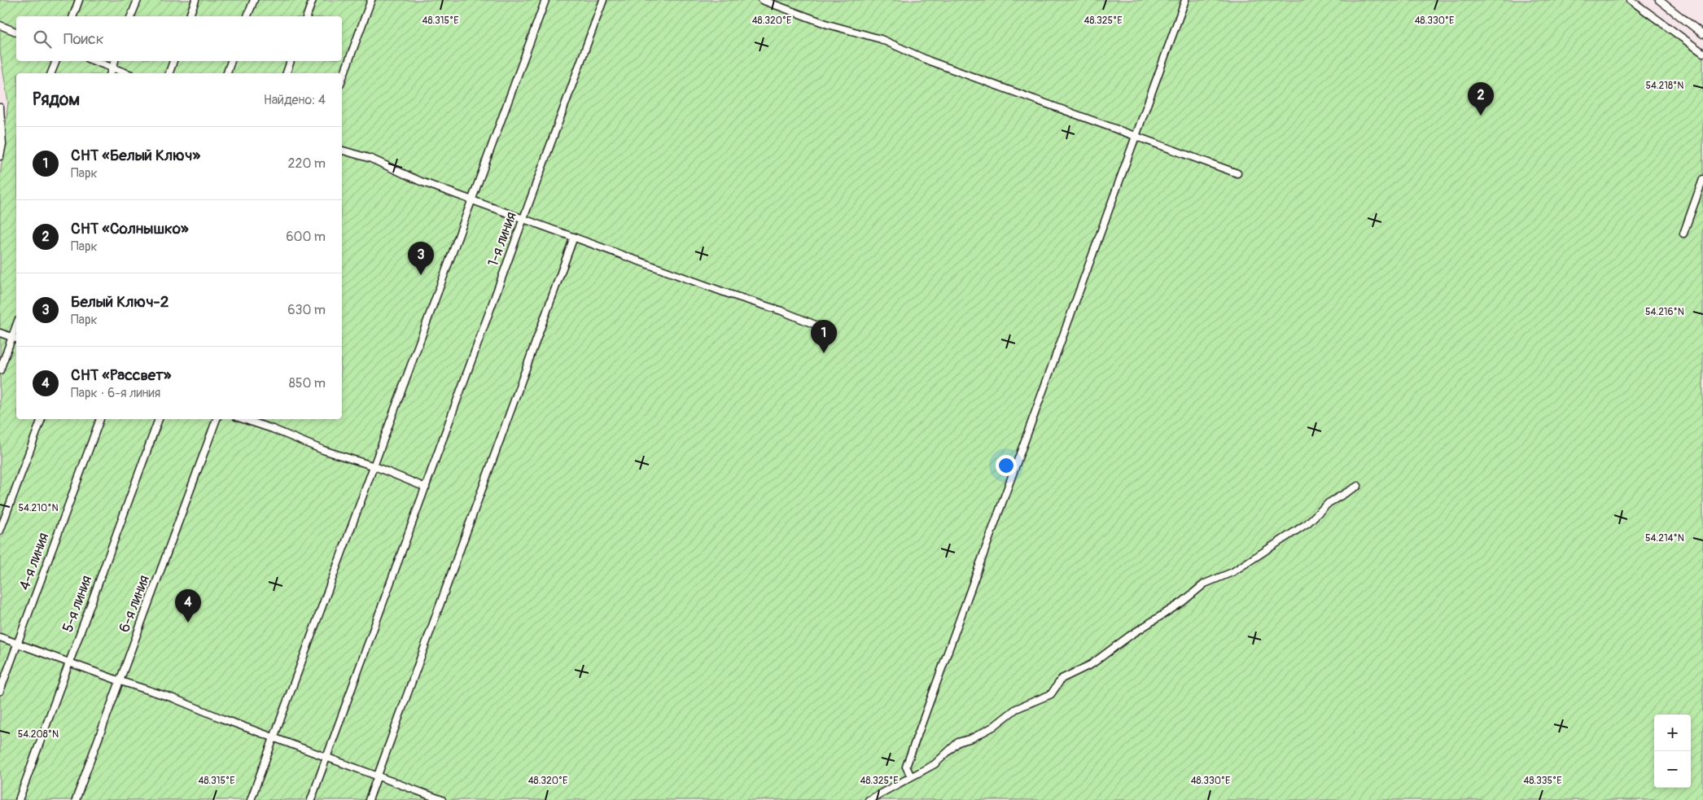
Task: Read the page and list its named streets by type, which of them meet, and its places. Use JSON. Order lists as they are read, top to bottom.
{
  "streets": {
    "street": [
      "1-я линия",
      "4-я линия",
      "5-я линия",
      "6-я линия"
    ]
  },
  "page": {
    "search": "Поиск",
    "heading": ["Рядом", "Найдено: 4"],
    "pins": [
      "2",
      "3",
      "1",
      "4"
    ],
    "list": [
      {
        "mark": "1",
        "name": "СНТ «Белый Ключ»",
        "note": "Парк",
        "value": "220 m"
      },
      {
        "mark": "2",
        "name": "СНТ «Солнышко»",
        "note": "Парк",
        "value": "600 m"
      },
      {
        "mark": "3",
        "name": "Белый Ключ-2",
        "note": "Парк",
        "value": "630 m"
      },
      {
        "mark": "4",
        "name": "СНТ «Рассвет»",
        "note": "Парк · 6-я линия",
        "value": "850 m"
      }
    ],
    "map_buttons": ["+", "−"]
  },
  "coordinates": [
    "48.315°E",
    "48.320°E",
    "48.325°E",
    "48.330°E",
    "54.218°N",
    "54.216°N",
    "54.210°N",
    "54.214°N",
    "54.208°N",
    "48.335°E"
  ]
}
